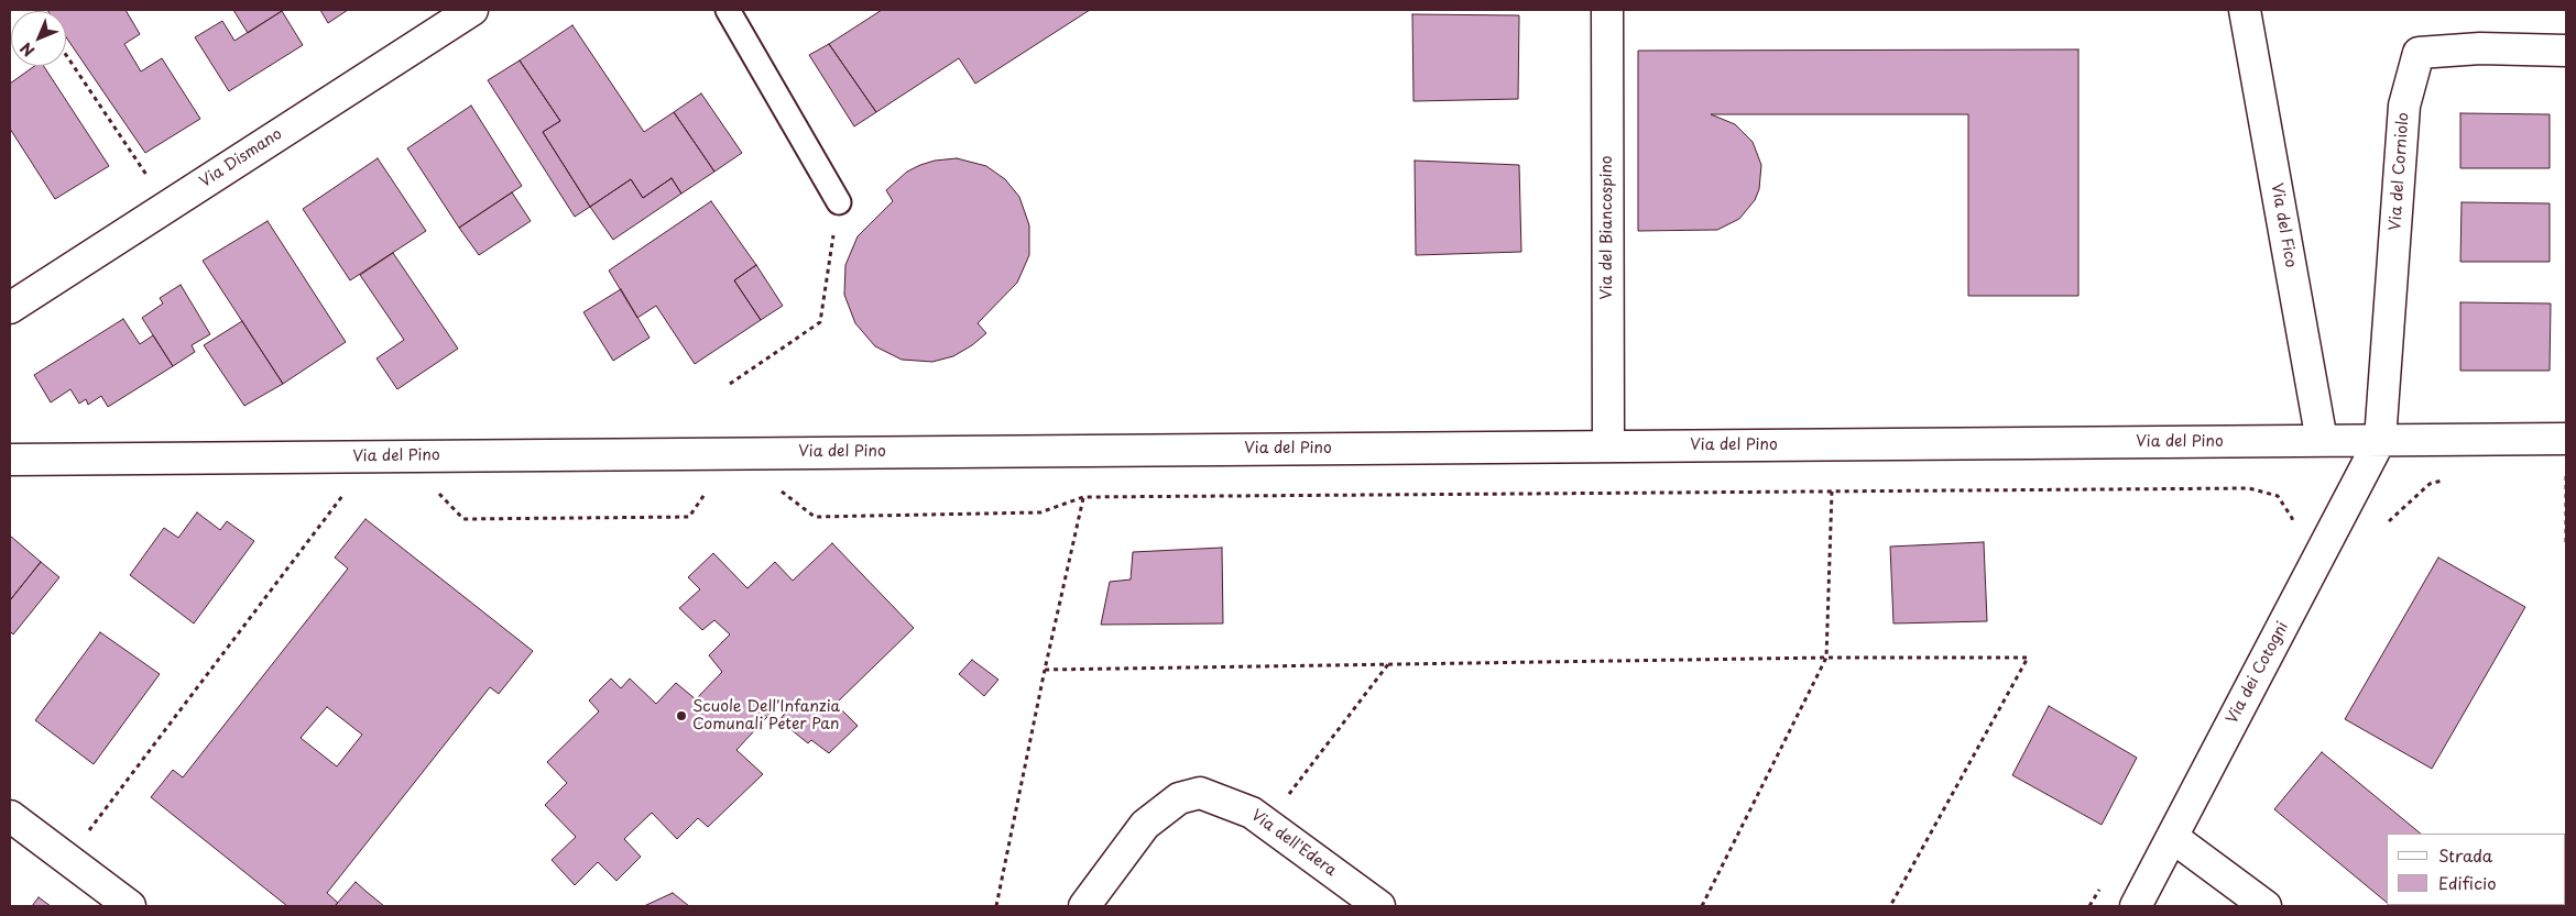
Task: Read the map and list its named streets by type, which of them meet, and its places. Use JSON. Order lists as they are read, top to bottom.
{
  "streets": {
    "street": [
      "Via Dismano",
      "Via del Corniolo",
      "Via del Fico",
      "Via del Biancospino",
      "Via del Pino",
      "Via dei Cotogni",
      "Via dell'Edera"
    ]
  },
  "crossings": [
    ["Via del Corniolo", "Via del Pino"],
    ["Via del Corniolo", "Via dei Cotogni"],
    ["Via del Fico", "Via del Pino"],
    ["Via del Biancospino", "Via del Pino"],
    ["Via del Pino", "Via dei Cotogni"]
  ],
  "places": ["Scuole Dell'Infanzia Comunali Peter Pan"],
  "legend": ["Strada", "Edificio"],
  "north": "bottom left"
}
